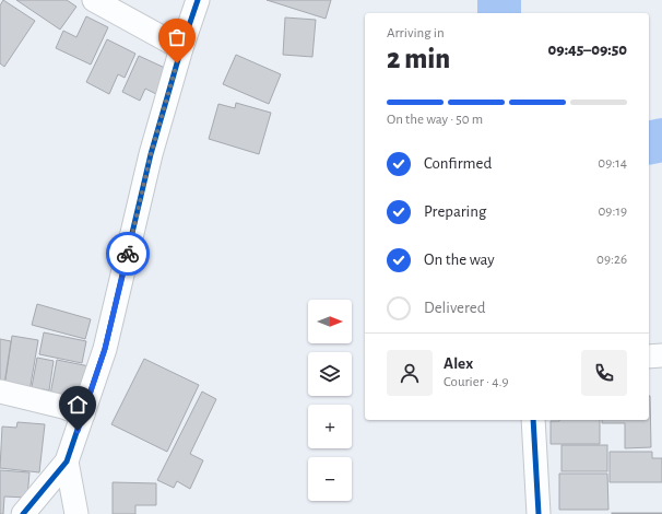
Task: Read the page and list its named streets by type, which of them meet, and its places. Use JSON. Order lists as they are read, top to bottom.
{
  "north": "right",
  "page": {
    "heading": ["2 min", "Arriving in", "09:45–09:50"],
    "panel": ["Alex", "Courier · 4.9"],
    "bar": "On the way · 50 m",
    "list": [
      ["Confirmed", "09:14"],
      ["Preparing", "09:19"],
      ["On the way", "09:26"],
      "Delivered"
    ],
    "map_buttons": ["+", "−"]
  }
}
